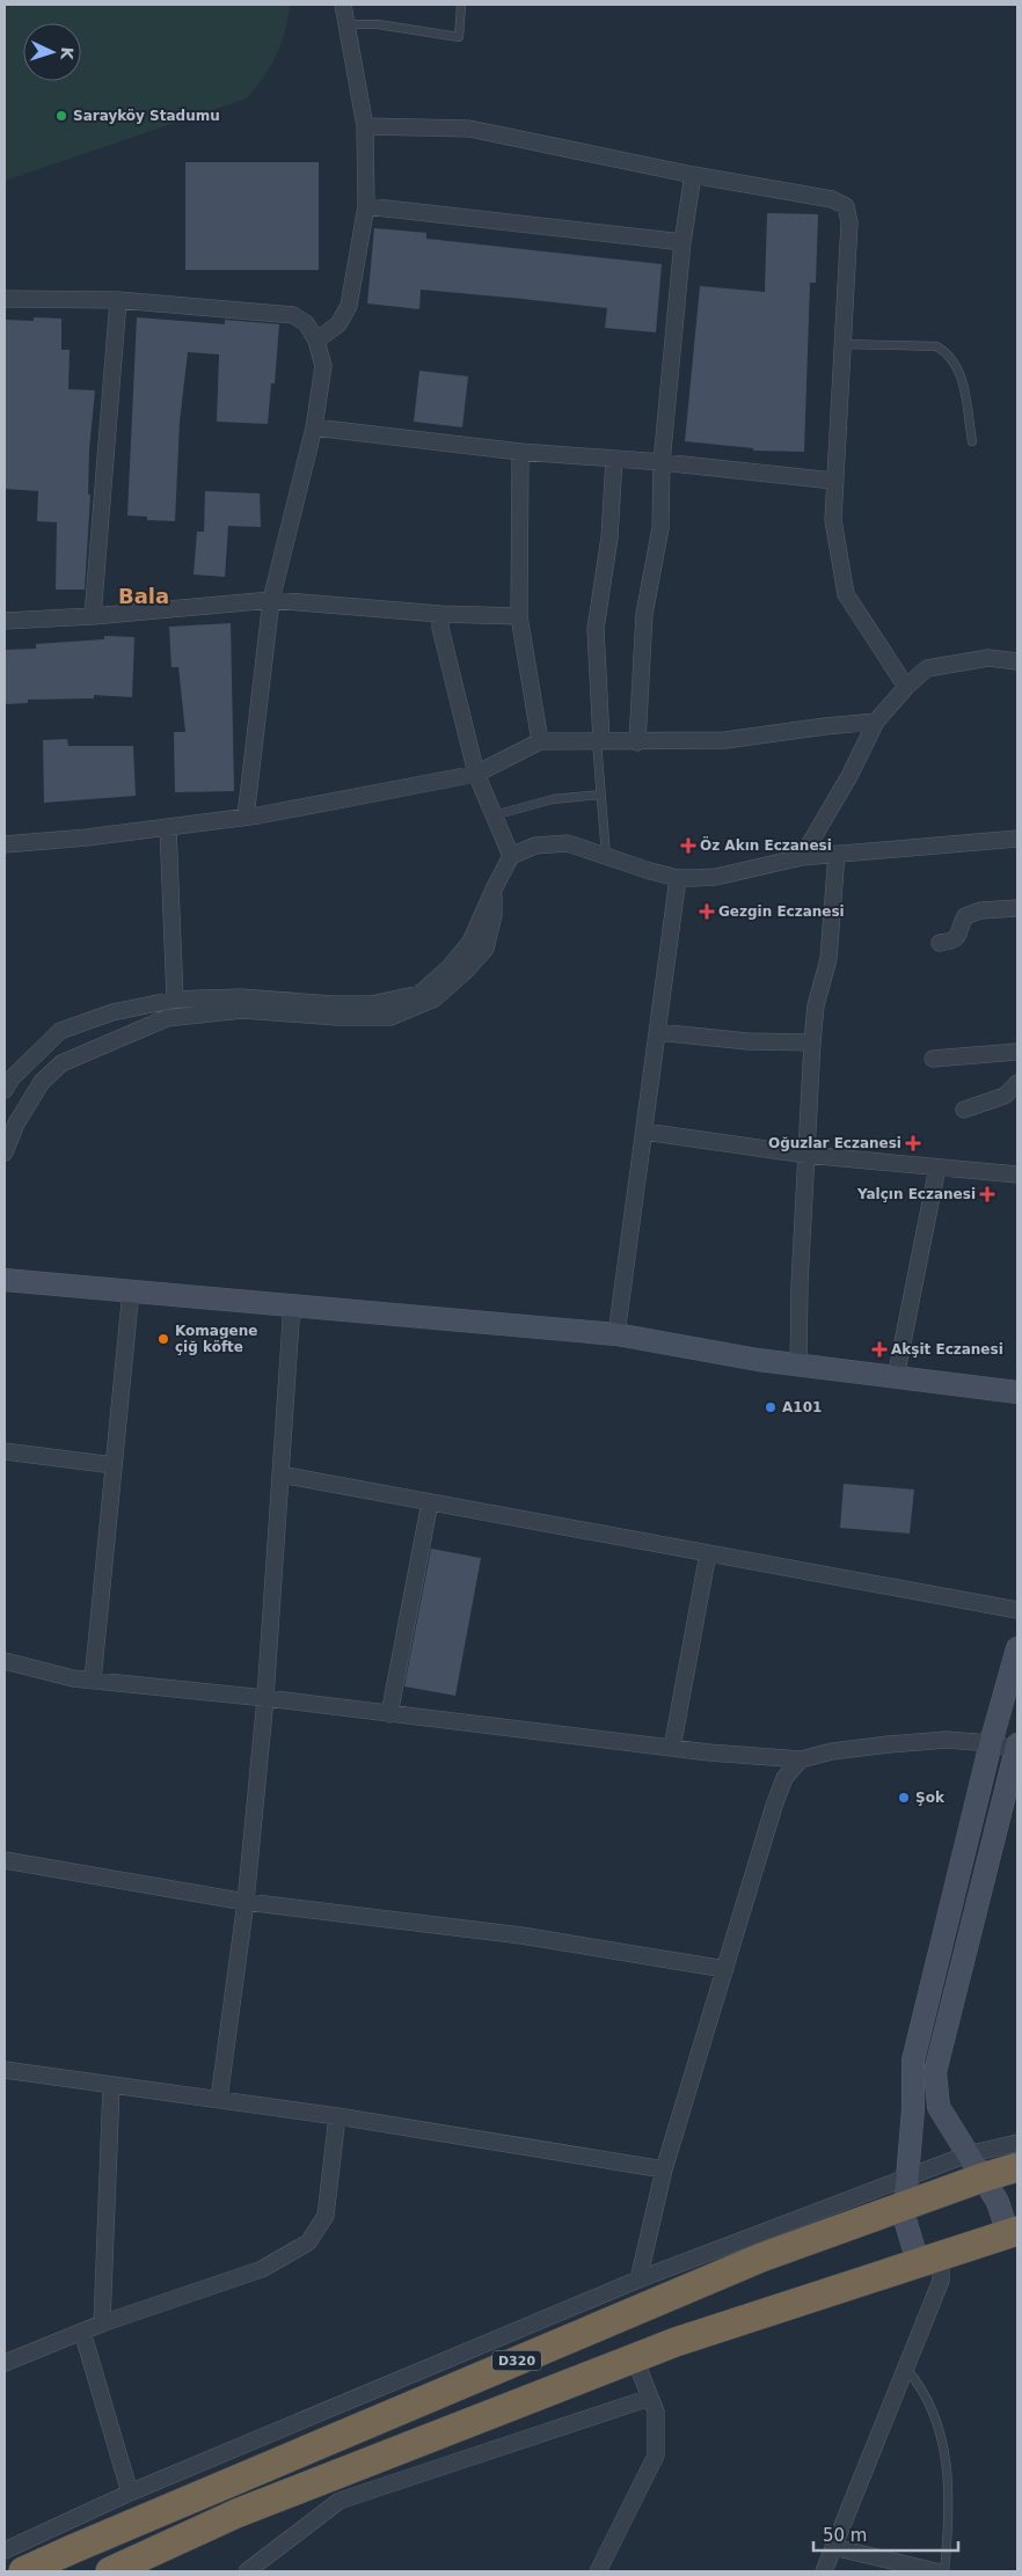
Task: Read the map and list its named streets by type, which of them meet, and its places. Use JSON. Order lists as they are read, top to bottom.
{
  "streets": {
    "highway": ["D320"]
  },
  "districts": ["Bala"],
  "places": {
    "other": [
      "Sarayköy Stadumu",
      "Komagene çiğ köfte",
      "A101",
      "Şok"
    ],
    "health": [
      "Öz Akın Eczanesi",
      "Gezgin Eczanesi",
      "Oğuzlar Eczanesi",
      "Yalçın Eczanesi",
      "Akşit Eczanesi"
    ]
  },
  "scale_bar": "50 m",
  "north": "right"
}
